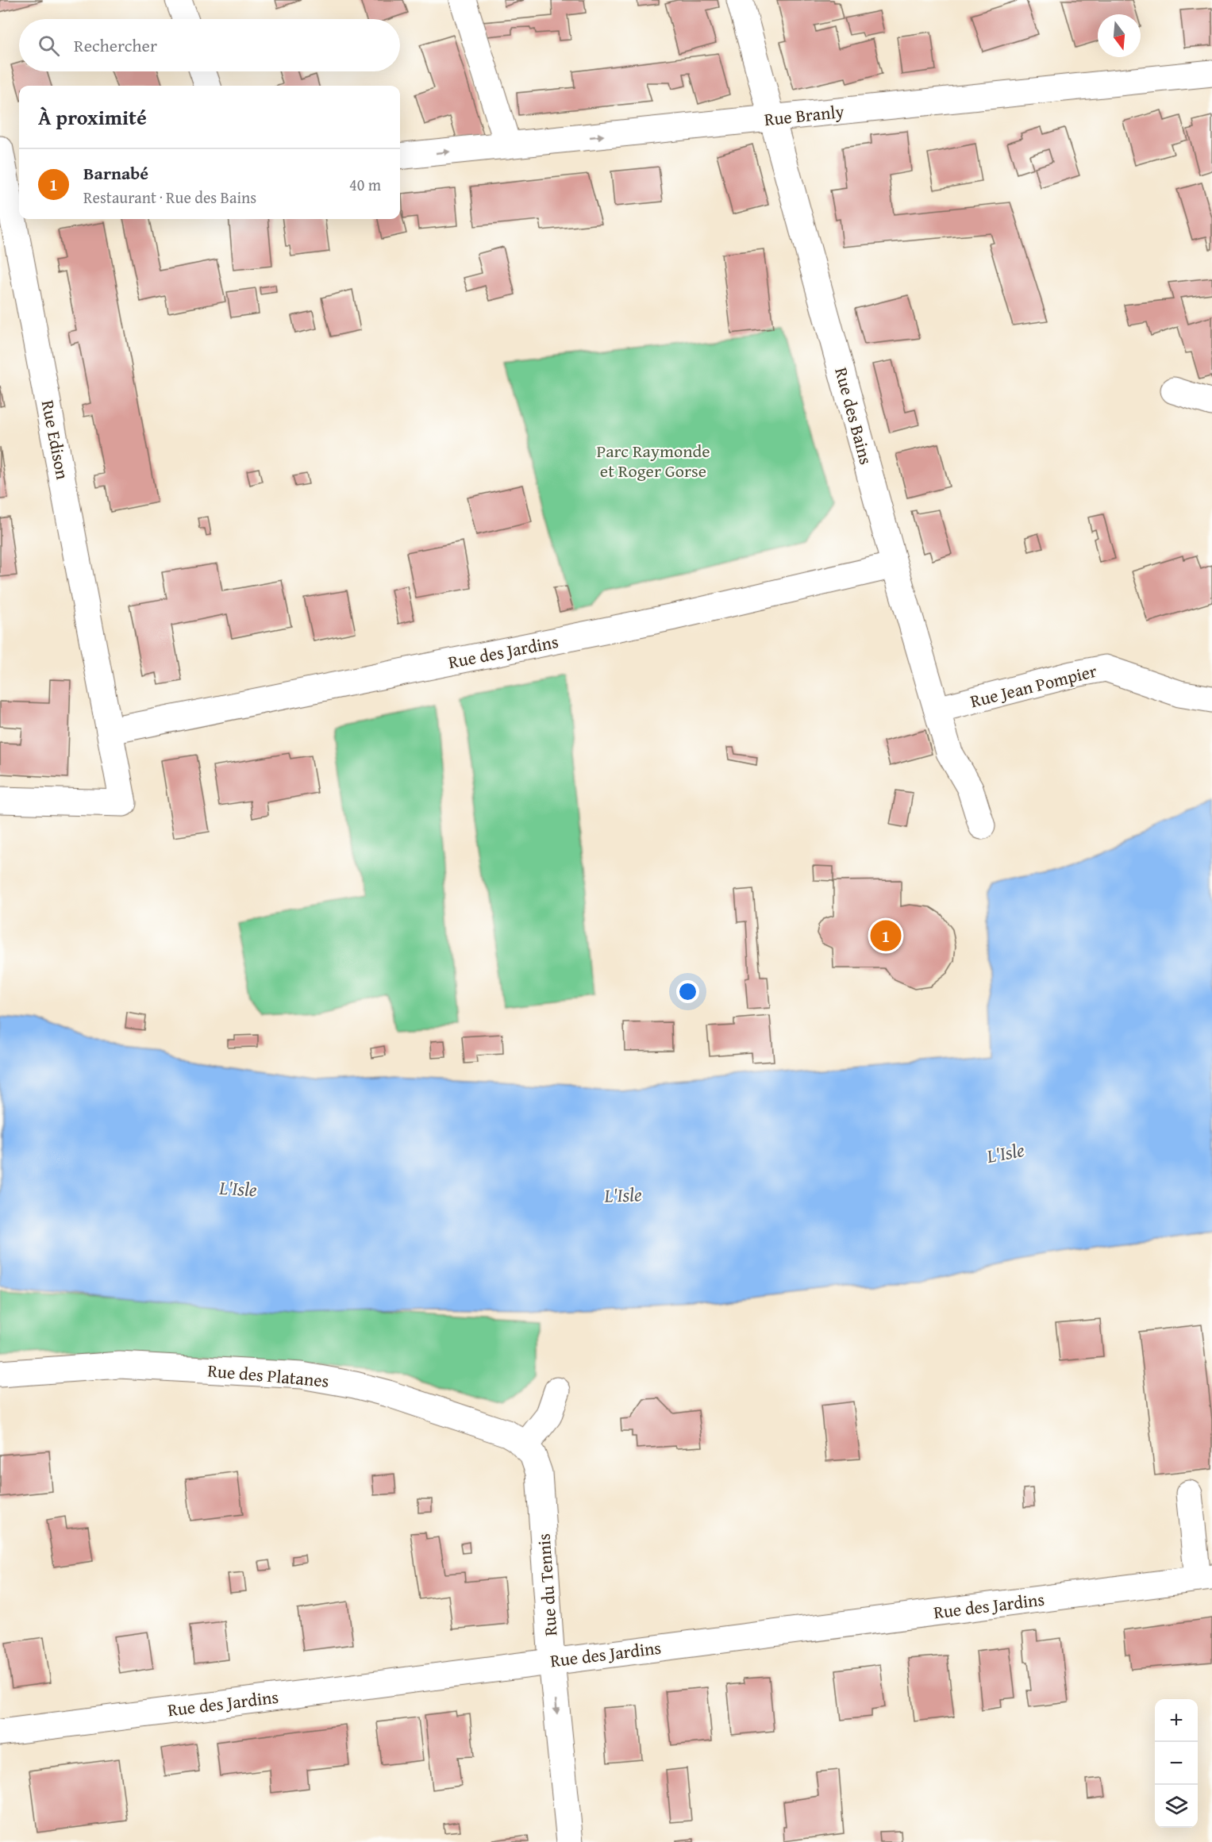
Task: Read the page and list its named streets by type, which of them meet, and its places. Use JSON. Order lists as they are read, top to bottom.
{
  "streets": {
    "street": [
      "Rue Branly",
      "Rue des Bains",
      "Rue Edison",
      "Rue des Jardins",
      "Rue Jean Pompier",
      "Rue des Platanes",
      "Rue du Tennis"
    ]
  },
  "crossings": [
    ["Rue Branly", "Rue des Bains"],
    ["Rue des Bains", "Rue des Jardins"],
    ["Rue des Bains", "Rue Jean Pompier"],
    ["Rue Edison", "Rue des Jardins"],
    ["Rue des Jardins", "Rue du Tennis"],
    ["Rue des Platanes", "Rue du Tennis"]
  ],
  "one_way": ["Rue Branly", "Rue du Tennis"],
  "water": ["L'Isle"],
  "parks": ["Parc Raymonde et Roger Gorse"],
  "north": "bottom",
  "page": {
    "search": "Rechercher",
    "heading": "À proximité",
    "list": [
      {
        "mark": "1",
        "name": "Barnabé",
        "note": "Restaurant · Rue des Bains",
        "value": "40 m"
      }
    ],
    "pins": "1",
    "map_buttons": ["+", "−"]
  }
}
